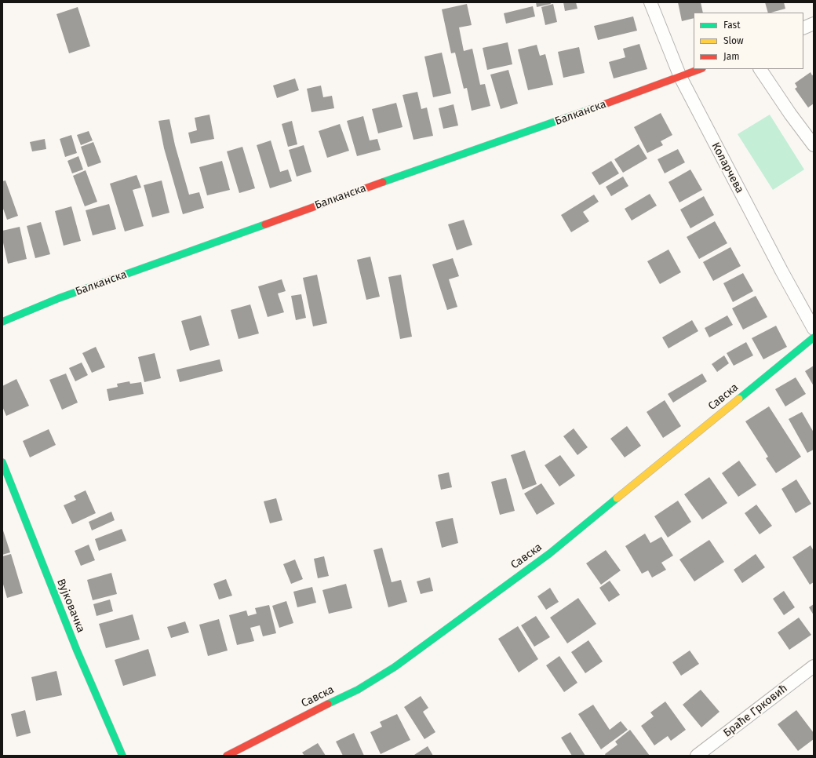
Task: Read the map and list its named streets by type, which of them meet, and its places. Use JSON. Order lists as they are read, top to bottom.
{
  "streets": {
    "street": [
      "Балканска",
      "Коларчева",
      "Савска",
      "Вујковачка",
      "Браће Грковић"
    ]
  },
  "crossings": [
    ["Балканска", "Коларчева"]
  ],
  "legend": ["Fast", "Slow", "Jam"]
}
